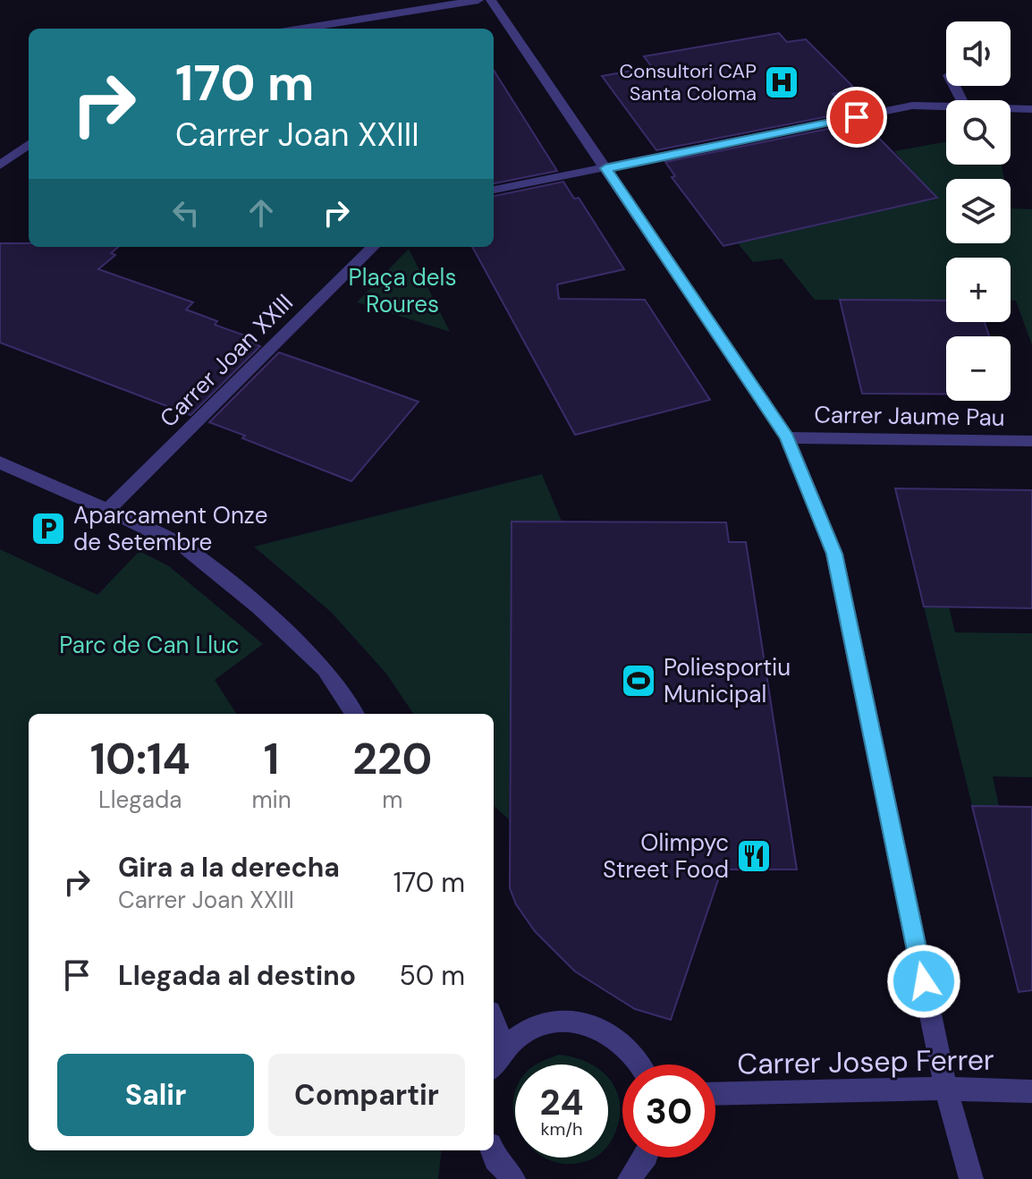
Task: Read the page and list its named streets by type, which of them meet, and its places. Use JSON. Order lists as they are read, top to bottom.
{
  "streets": {
    "street": ["Carrer Joan XXIII", "Carrer Jaume Pau", "Carrer Josep Ferrer"]
  },
  "parks": ["Plaça dels Roures", "Parc de Can Lluc"],
  "places": {
    "hospital": ["Consultori CAP Santa Coloma"],
    "parking": ["Aparcament Onze de Setembre"],
    "sports": ["Poliesportiu Municipal"],
    "restaurant": ["Olimpyc Street Food"]
  },
  "page": {
    "map_buttons": ["+", "−"],
    "turn": ["170 m", "Carrer Joan XXIII"],
    "eta": [
      "10:14",
      "Llegada",
      "1",
      "min",
      "220",
      "m"
    ],
    "list": [
      {
        "name": "Gira a la derecha",
        "note": "Carrer Joan XXIII",
        "value": "170 m"
      },
      {
        "name": "Llegada al destino",
        "value": "50 m"
      }
    ],
    "buttons": ["Salir", "Compartir"],
    "speed": "24 km/h",
    "limit": "30"
  }
}
